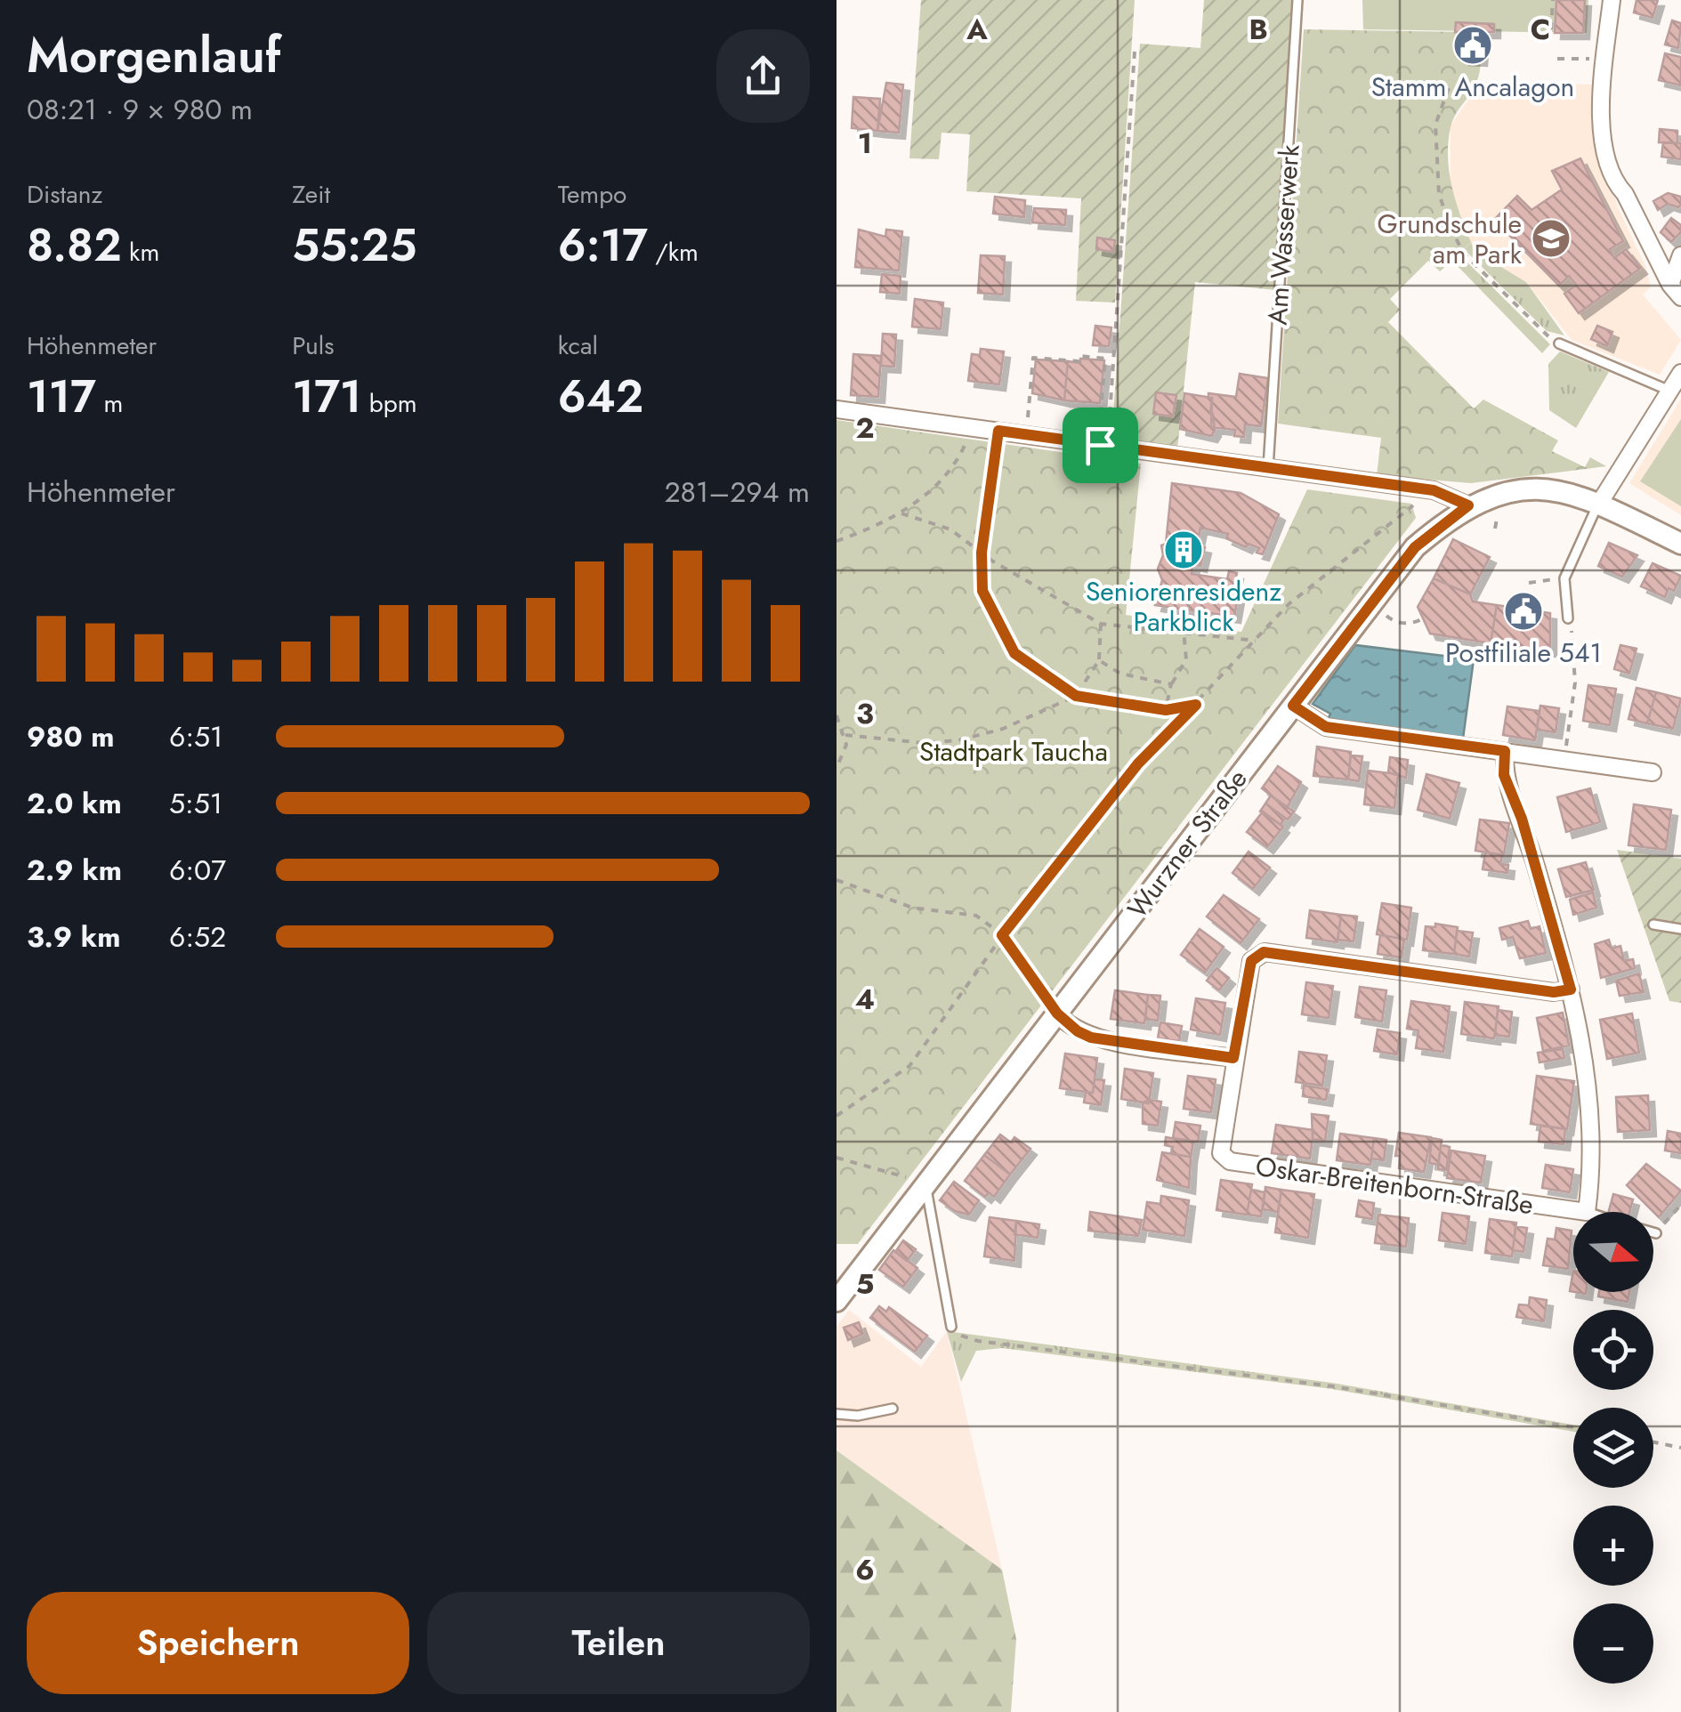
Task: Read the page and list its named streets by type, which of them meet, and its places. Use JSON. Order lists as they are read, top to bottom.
{
  "streets": {
    "street": ["Wurzner Straße", "Oskar-Breitenborn-Straße"],
    "lane": ["Am Wasserwerk"]
  },
  "parks": ["Stadtpark Taucha"],
  "places": {
    "public building": ["Stamm Ancalagon", "Postfiliale 541"],
    "school or university": ["Grundschule am Park"],
    "building": ["Seniorenresidenz Parkblick"]
  },
  "north": "right",
  "page": {
    "heading": ["Morgenlauf", "08:21 · 9 × 980 m"],
    "stats": [
      ["Distanz", "8.82 km"],
      ["Zeit", "55:25"],
      ["Tempo", "6:17 /km"],
      ["Höhenmeter", "117 m"],
      ["Puls", "171 bpm"],
      ["kcal", "642"]
    ],
    "chart": ["Höhenmeter", "281–294 m"],
    "list": [
      {
        "name": "980 m",
        "note": "6:51"
      },
      {
        "name": "2.0 km",
        "note": "5:51"
      },
      {
        "name": "2.9 km",
        "note": "6:07"
      },
      {
        "name": "3.9 km",
        "note": "6:52"
      }
    ],
    "map_buttons": ["+", "−"],
    "buttons": ["Speichern", "Teilen"]
  },
  "grid": {
    "columns": ["A", "B", "C"],
    "rows": [
      "1",
      "2",
      "3",
      "4",
      "5",
      "6"
    ]
  }
}
